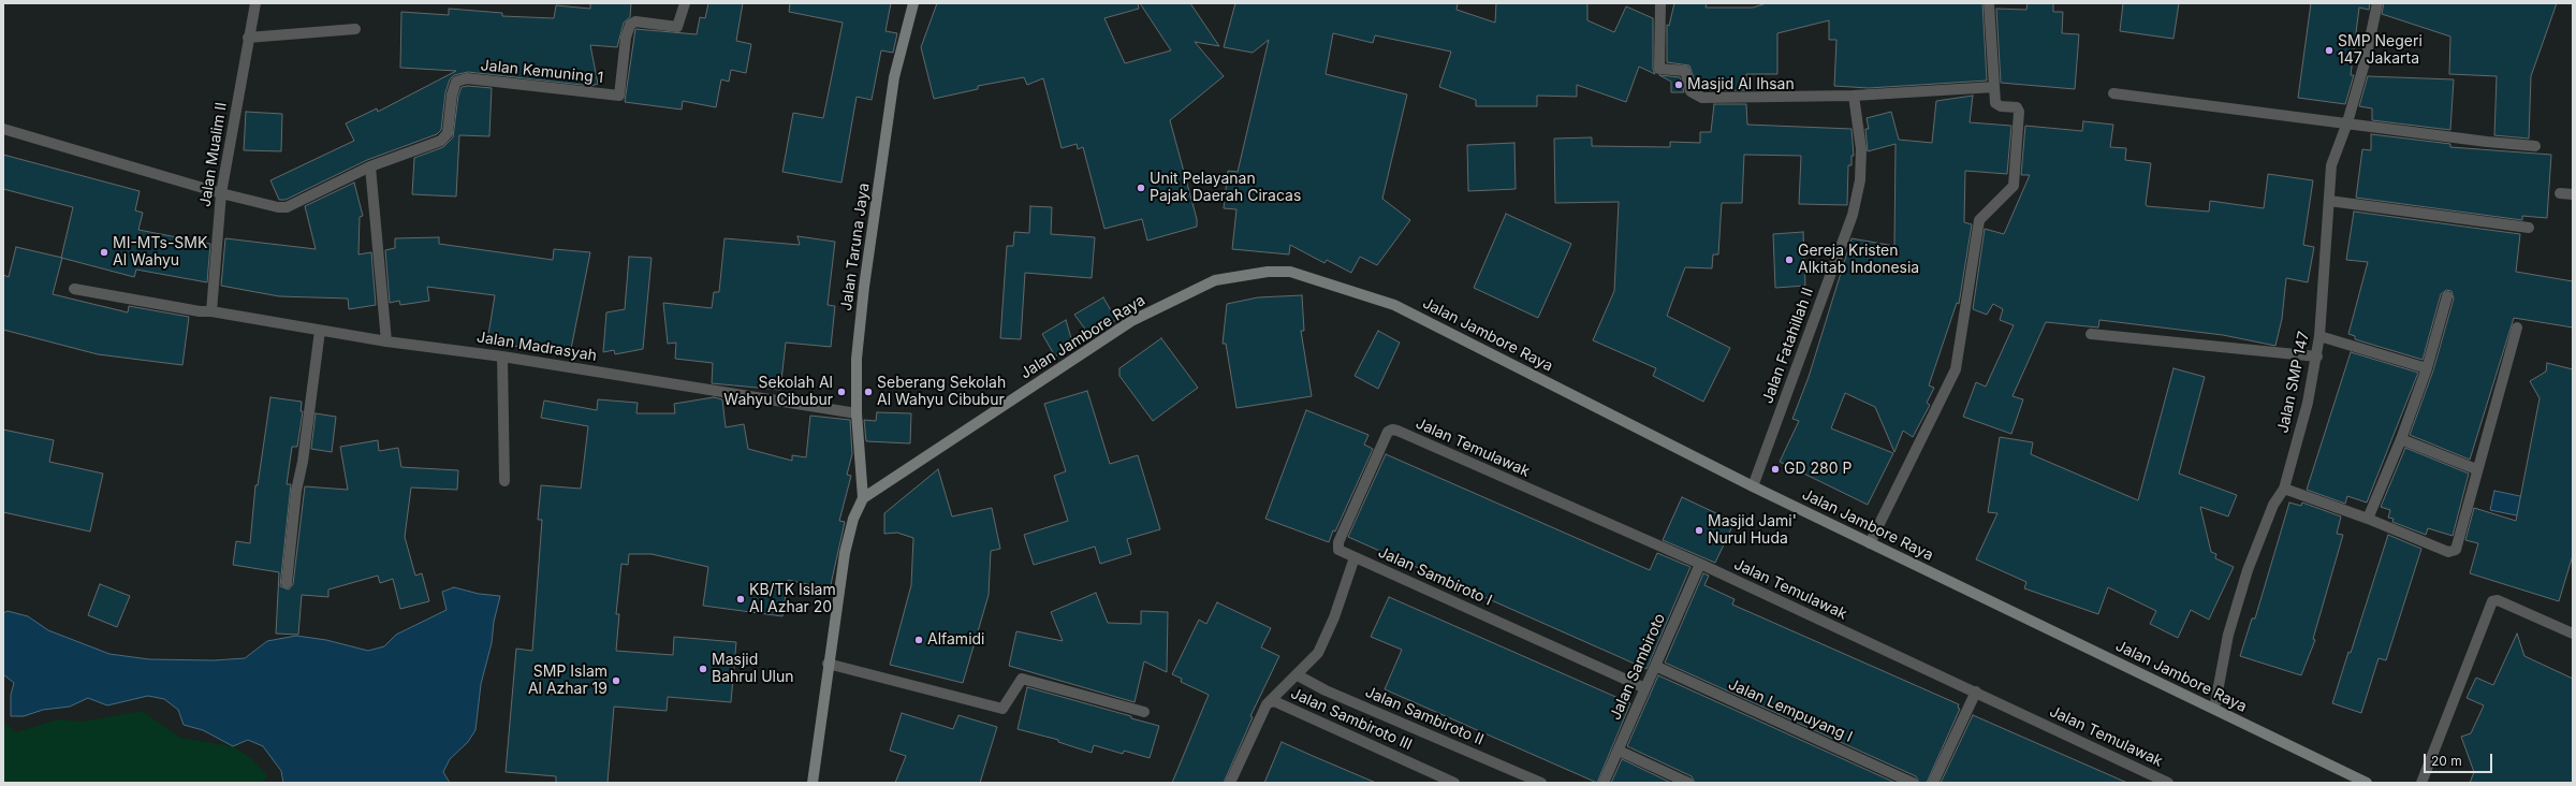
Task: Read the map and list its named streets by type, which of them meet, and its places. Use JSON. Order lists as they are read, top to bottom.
{
  "streets": {
    "street": [
      "Jalan Kemuning 1",
      "Jalan Mualim II",
      "Jalan Taruna Jaya",
      "Jalan Jambore Raya",
      "Jalan Fatahillah II",
      "Jalan Madrasyah",
      "Jalan SMP 147",
      "Jalan Temulawak",
      "Jalan Sambiroto I",
      "Jalan Sambiroto",
      "Jalan Lempuyang I",
      "Jalan Sambiroto II",
      "Jalan Sambiroto III"
    ]
  },
  "crossings": [
    ["Jalan Mualim II", "Jalan Madrasyah"],
    ["Jalan Taruna Jaya", "Jalan Jambore Raya"],
    ["Jalan Taruna Jaya", "Jalan Madrasyah"],
    ["Jalan Jambore Raya", "Jalan Fatahillah II"],
    ["Jalan Jambore Raya", "Jalan SMP 147"],
    ["Jalan Temulawak", "Jalan Sambiroto I"],
    ["Jalan Temulawak", "Jalan Sambiroto"],
    ["Jalan Sambiroto I", "Jalan Sambiroto"],
    ["Jalan Sambiroto", "Jalan Lempuyang I"]
  ],
  "places": [
    "SMP Negeri 147 Jakarta",
    "Masjid Al Ihsan",
    "Unit Pelayanan Pajak Daerah Ciracas",
    "MI-MTs-SMK Al Wahyu",
    "Gereja Kristen Alkitab Indonesia",
    "Sekolah Al Wahyu Cibubur",
    "Seberang Sekolah Al Wahyu Cibubur",
    "GD 280 P",
    "Masjid Jami' Nurul Huda",
    "KB/TK Islam Al Azhar 20",
    "Alfamidi",
    "Masjid Bahrul Ulun",
    "SMP Islam Al Azhar 19"
  ],
  "scale_bar": "20 m"
}
